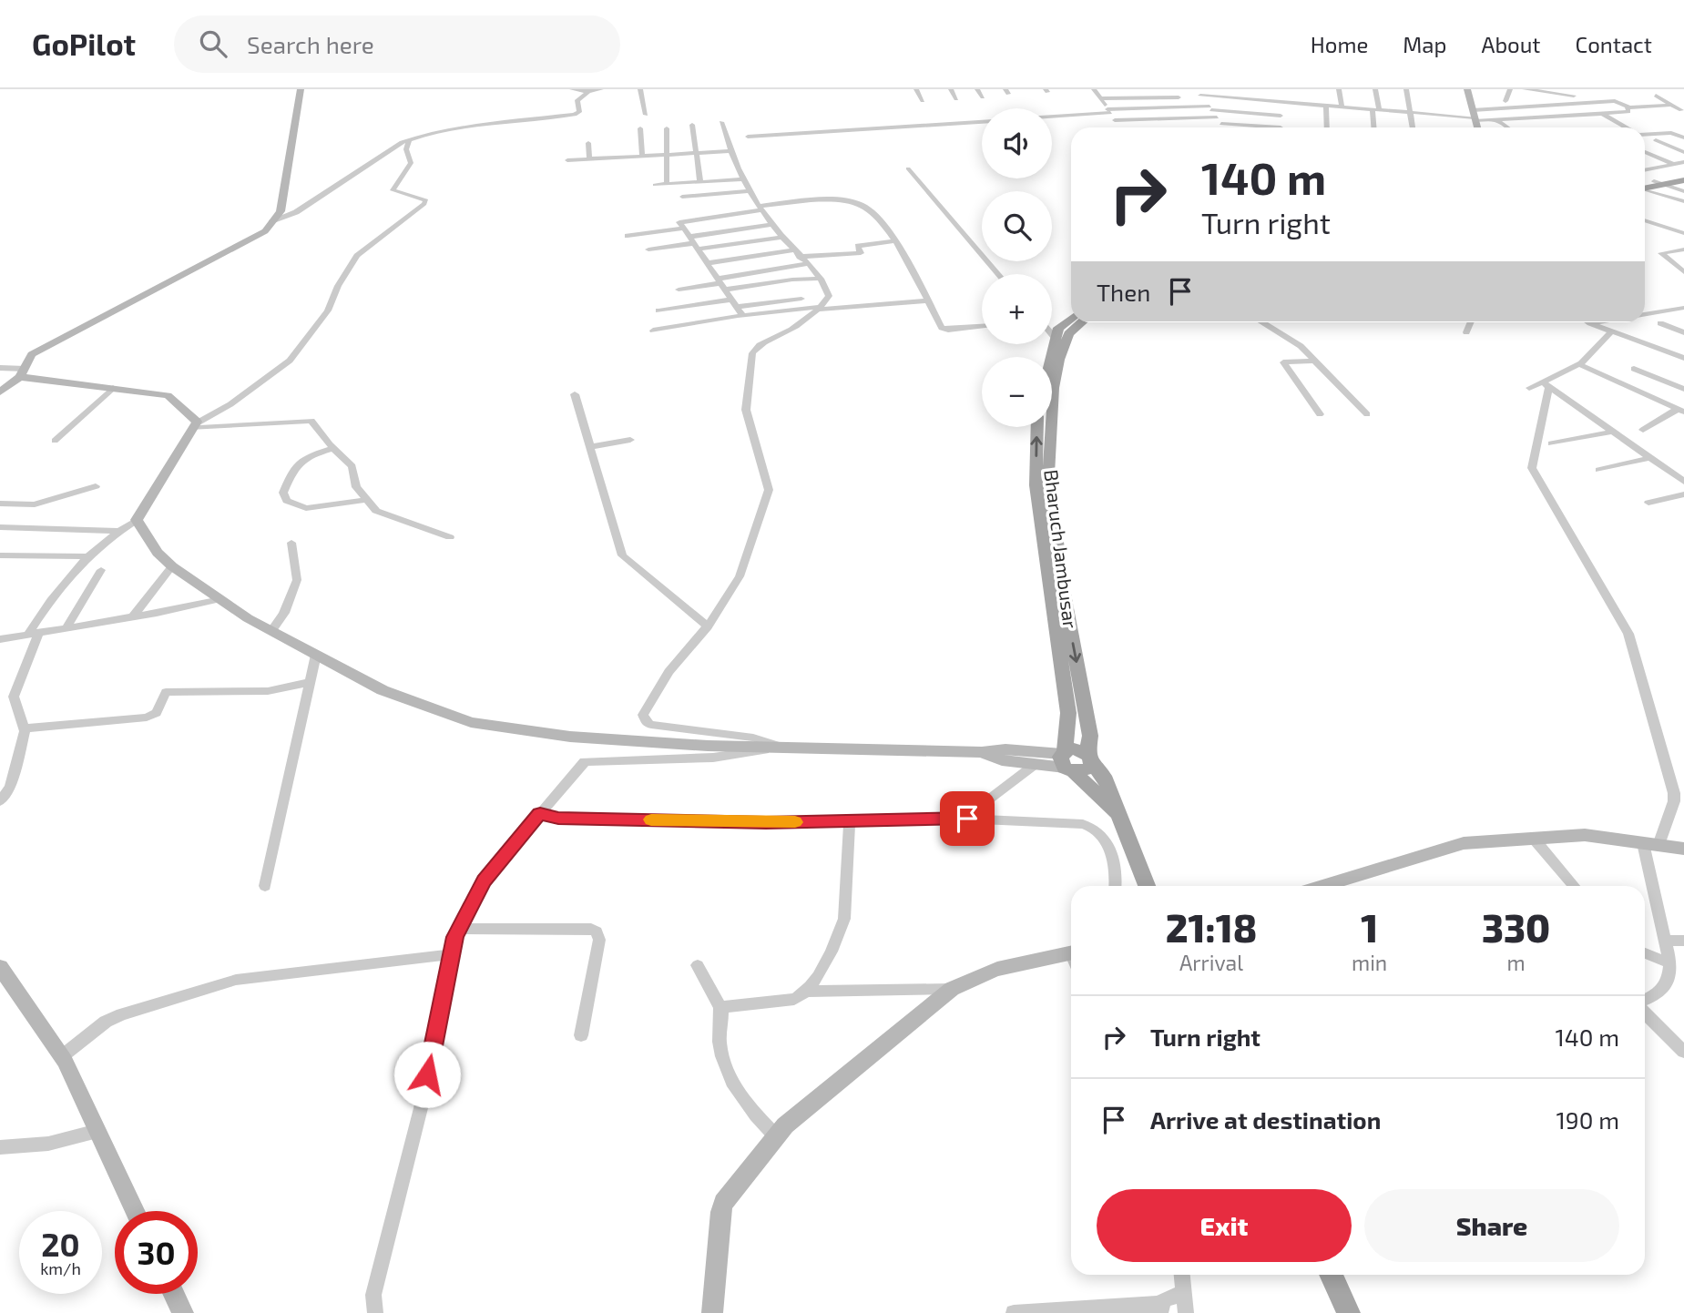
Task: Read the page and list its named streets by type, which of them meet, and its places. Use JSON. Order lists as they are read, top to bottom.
{
  "streets": {
    "main road": ["Bharuch Jambusar"]
  },
  "page": {
    "header": "GoPilot",
    "search": "Search here",
    "nav": [
      "Home",
      "Map",
      "About",
      "Contact"
    ],
    "map_buttons": ["+", "−"],
    "turn": ["140 m", "Turn right"],
    "then": "Then",
    "eta": [
      "21:18",
      "Arrival",
      "1",
      "min",
      "330",
      "m"
    ],
    "list": [
      {
        "name": "Turn right",
        "value": "140 m"
      },
      {
        "name": "Arrive at destination",
        "value": "190 m"
      }
    ],
    "buttons": ["Exit", "Share"],
    "speed": "20 km/h",
    "limit": "30"
  }
}
